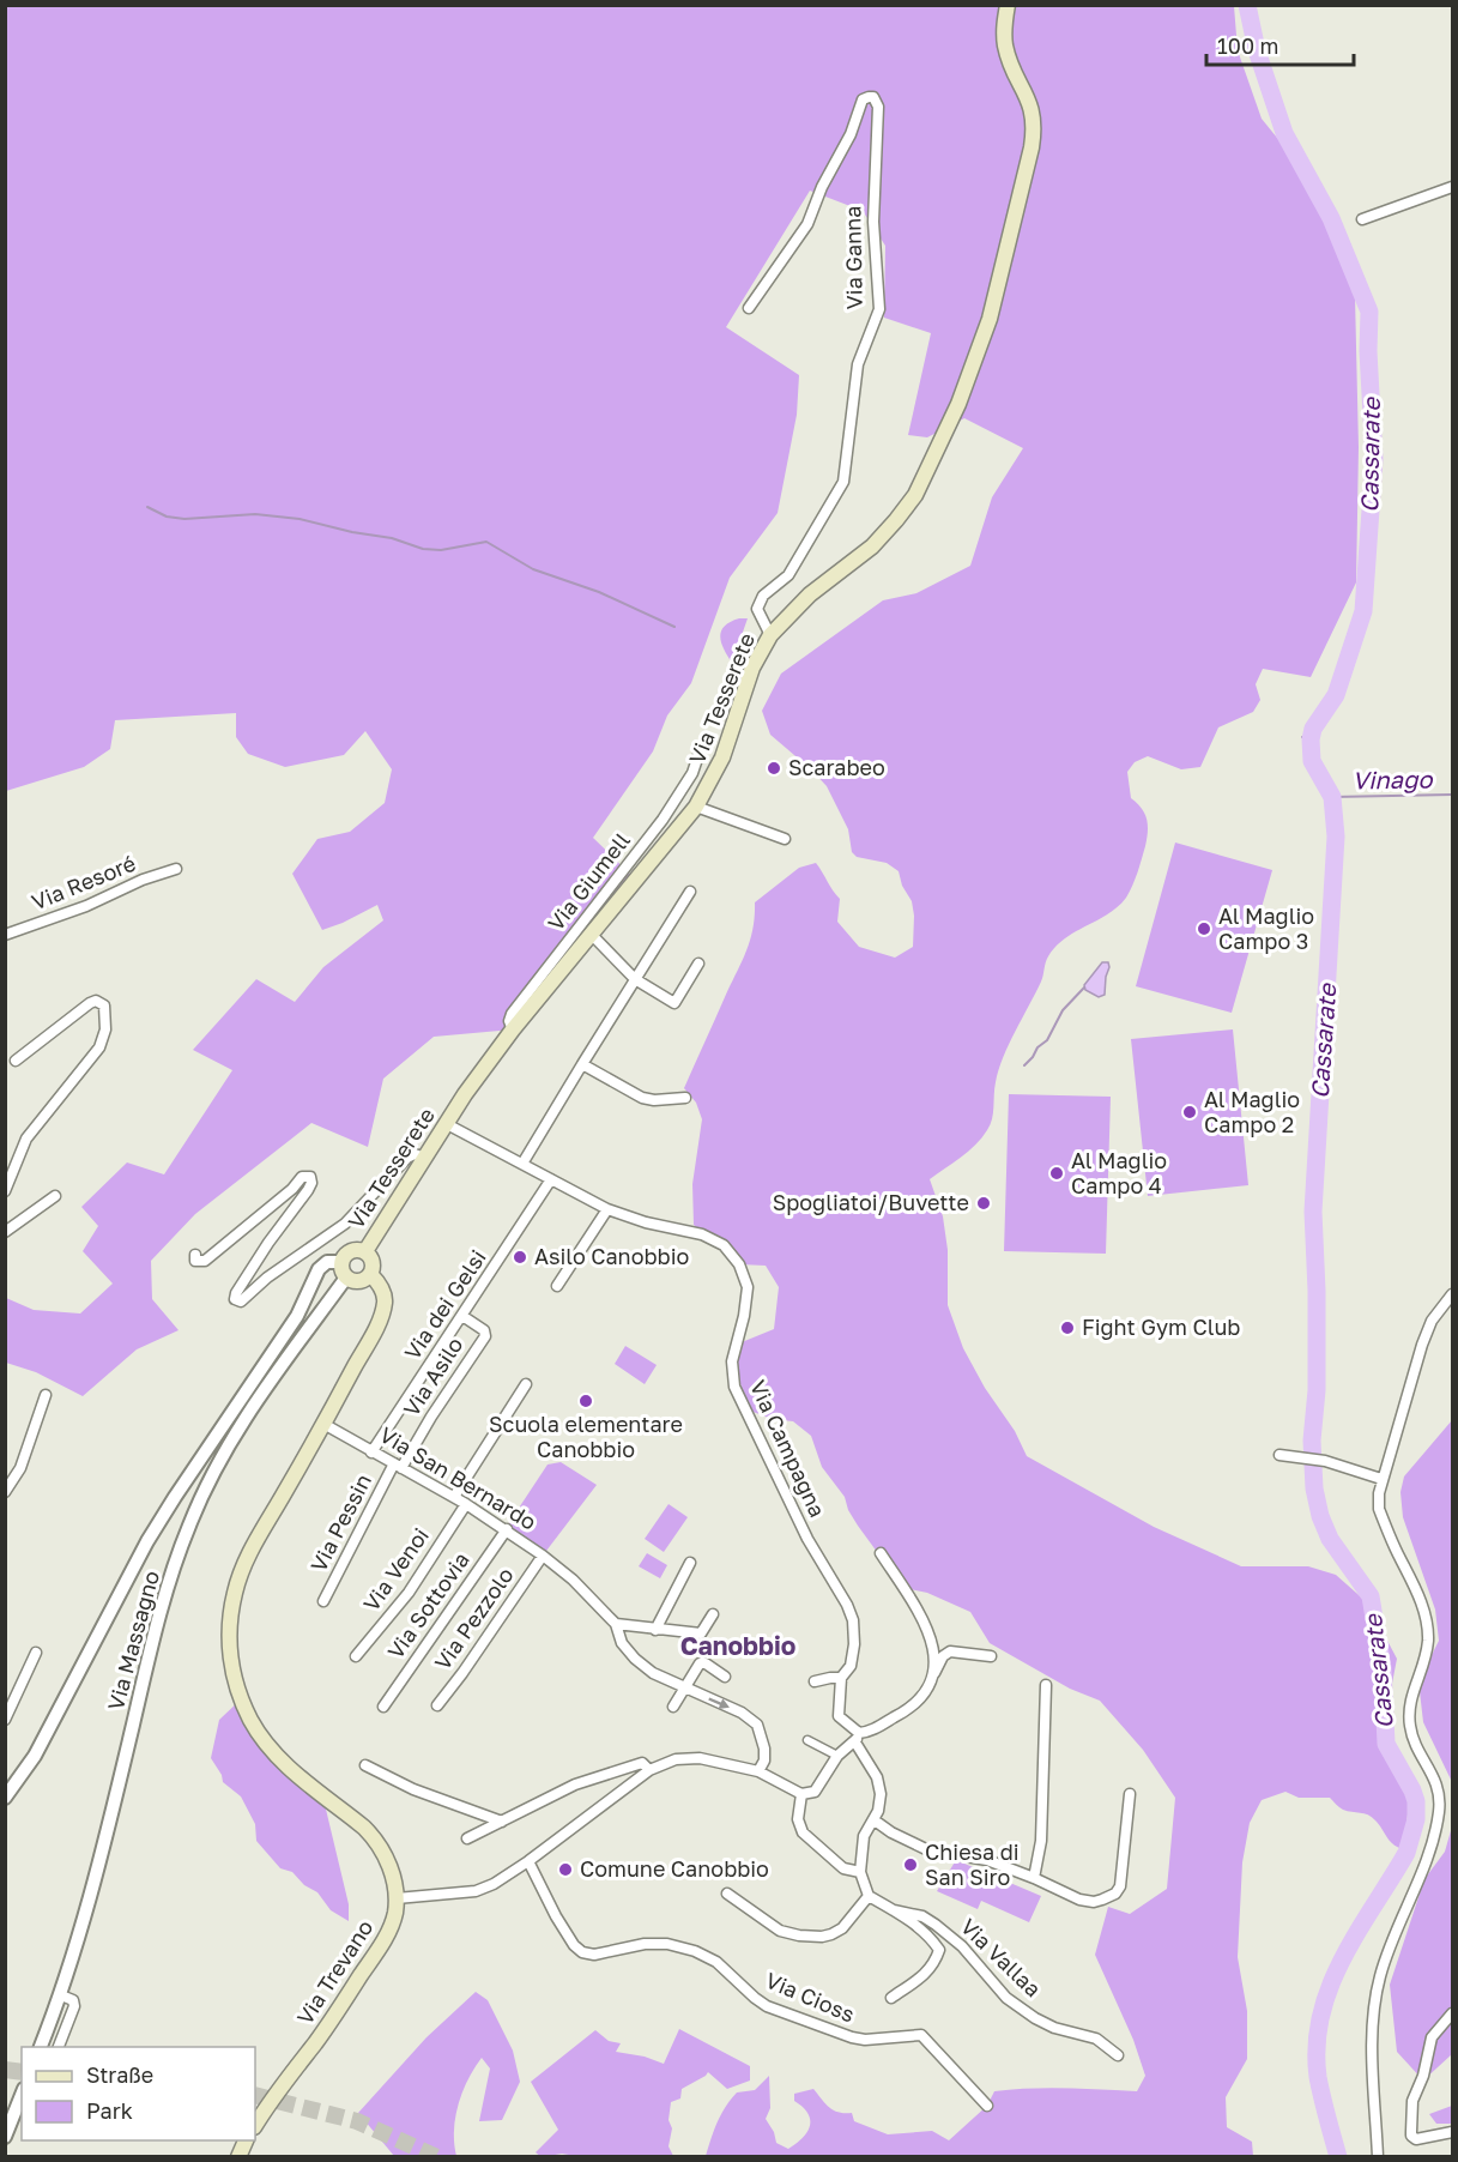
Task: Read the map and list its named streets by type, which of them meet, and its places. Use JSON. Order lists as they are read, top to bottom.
{
  "streets": {
    "main road": ["Via Tesserete", "Via Trevano"],
    "street": [
      "Via Ganna",
      "Via Giumell",
      "Via Resoré",
      "Via dei Gelsi",
      "Via Asilo",
      "Via Campagna",
      "Via San Bernardo",
      "Via Pessin",
      "Via Venoi",
      "Via Sottovia",
      "Via Pezzolo",
      "Via Massagno",
      "Via Vallaa",
      "Via Cioss"
    ]
  },
  "crossings": [
    ["Via Ganna", "Via Tesserete"],
    ["Via Tesserete", "Via Giumell"],
    ["Via Tesserete", "Via Campagna"],
    ["Via Tesserete", "Via Massagno"],
    ["Via dei Gelsi", "Via Asilo"],
    ["Via dei Gelsi", "Via Campagna"],
    ["Via dei Gelsi", "Via San Bernardo"],
    ["Via Asilo", "Via San Bernardo"],
    ["Via Asilo", "Via Pessin"],
    ["Via San Bernardo", "Via Pessin"],
    ["Via San Bernardo", "Via Venoi"],
    ["Via San Bernardo", "Via Sottovia"],
    ["Via San Bernardo", "Via Pezzolo"]
  ],
  "districts": ["Canobbio"],
  "water": ["Cassarate", "Vinago"],
  "places": [
    "Scarabeo",
    "Al Maglio Campo 3",
    "Al Maglio Campo 2",
    "Al Maglio Campo 4",
    "Spogliatoi/Buvette",
    "Asilo Canobbio",
    "Fight Gym Club",
    "Scuola elementare Canobbio",
    "Chiesa di San Siro",
    "Comune Canobbio"
  ],
  "legend": ["Straße", "Park"],
  "scale_bar": "100 m"
}
